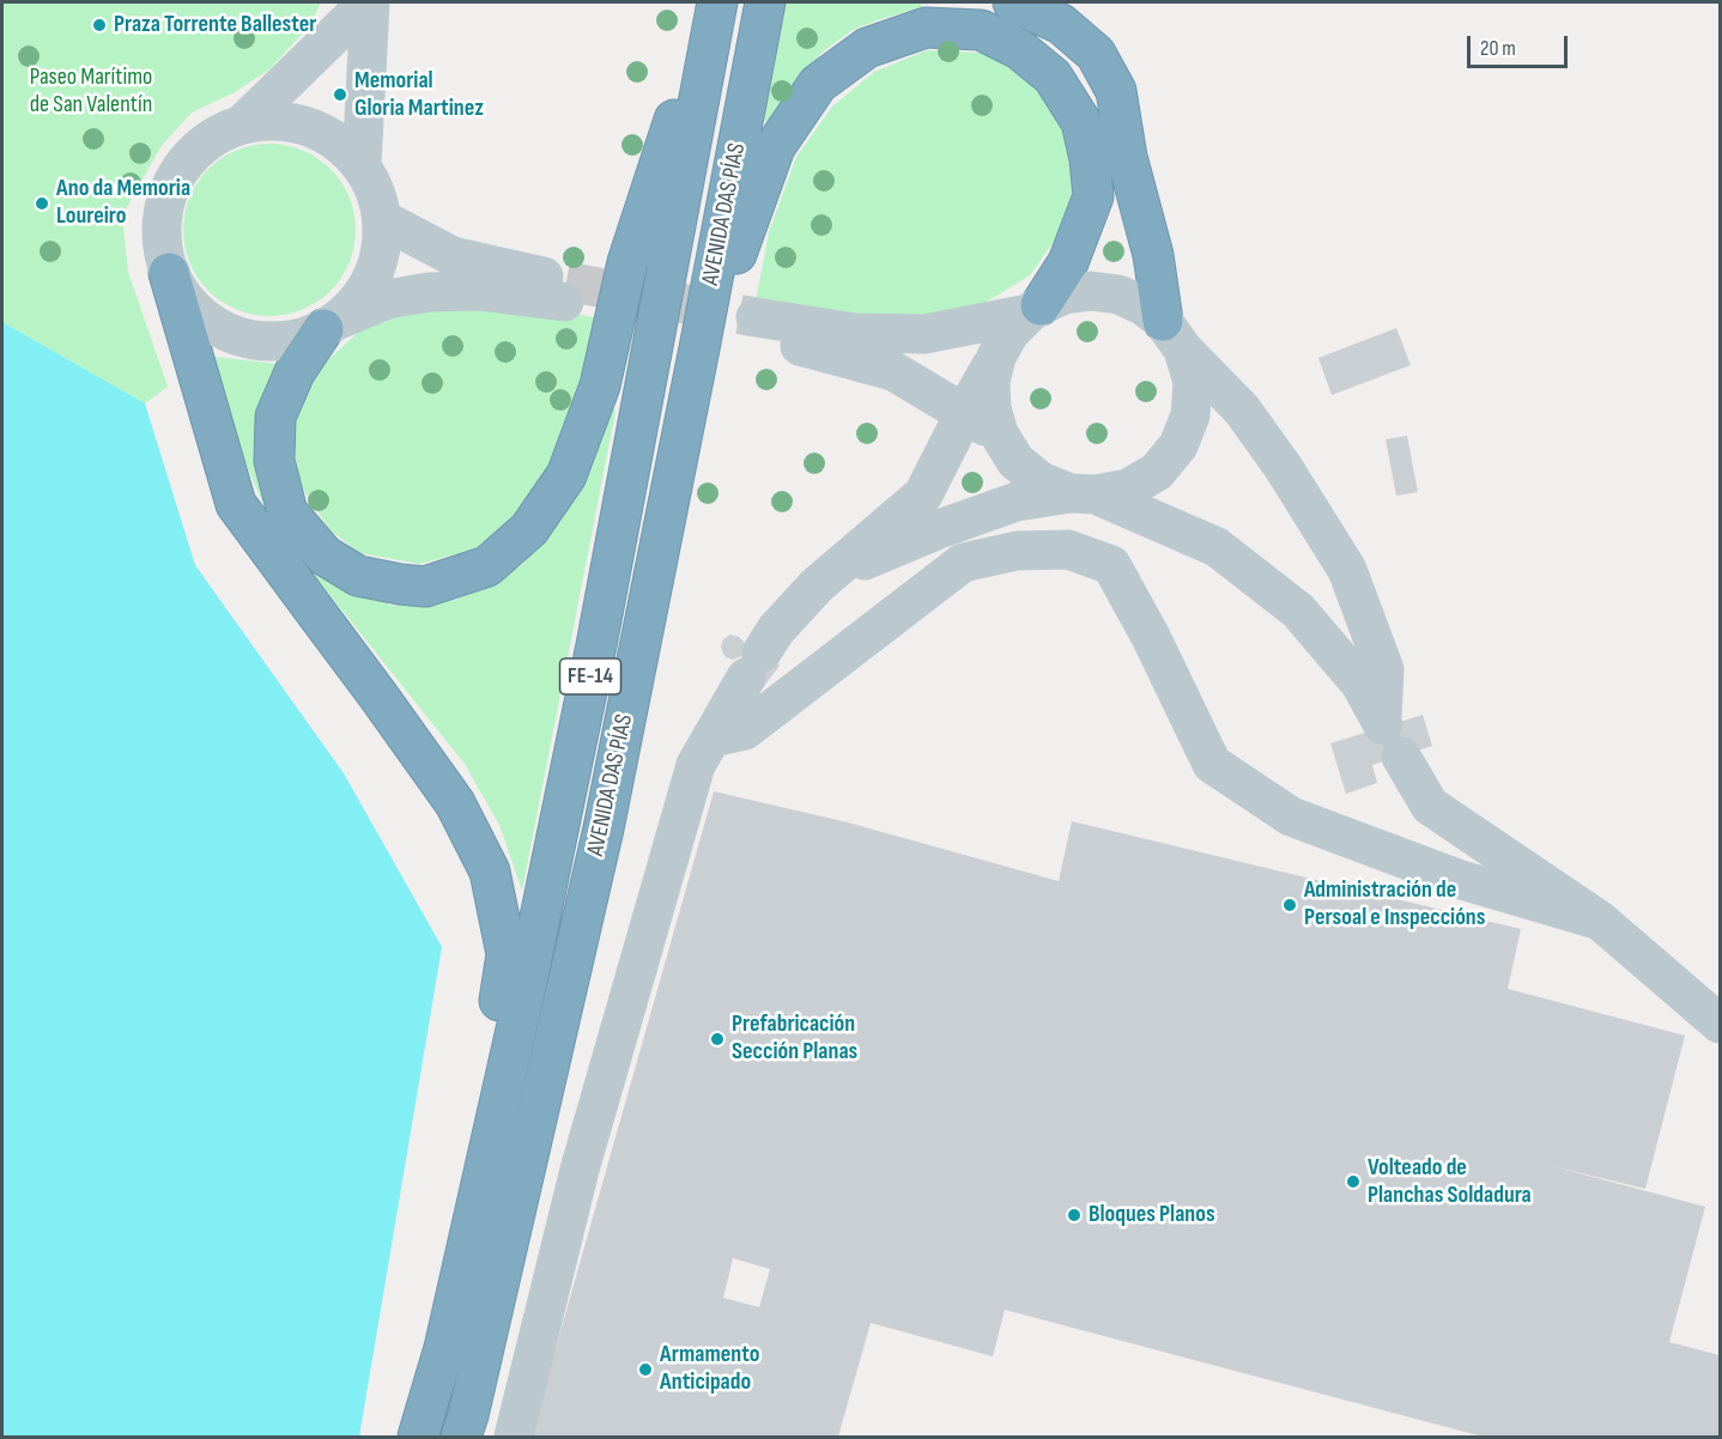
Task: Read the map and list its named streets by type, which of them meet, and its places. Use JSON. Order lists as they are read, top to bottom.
{
  "streets": {
    "highway": ["AVENIDA DAS PÍAS", "FE-14"]
  },
  "parks": ["Paseo Marítimo de San Valentín"],
  "places": [
    "Praza Torrente Ballester",
    "Memorial Gloria Martinez",
    "Ano da Memoria Loureiro",
    "Administración de Persoal e Inspeccións",
    "Prefabricación Sección Planas",
    "Volteado de Planchas Soldadura",
    "Bloques Planos",
    "Armamento Anticipado"
  ],
  "scale_bar": "20 m"
}
